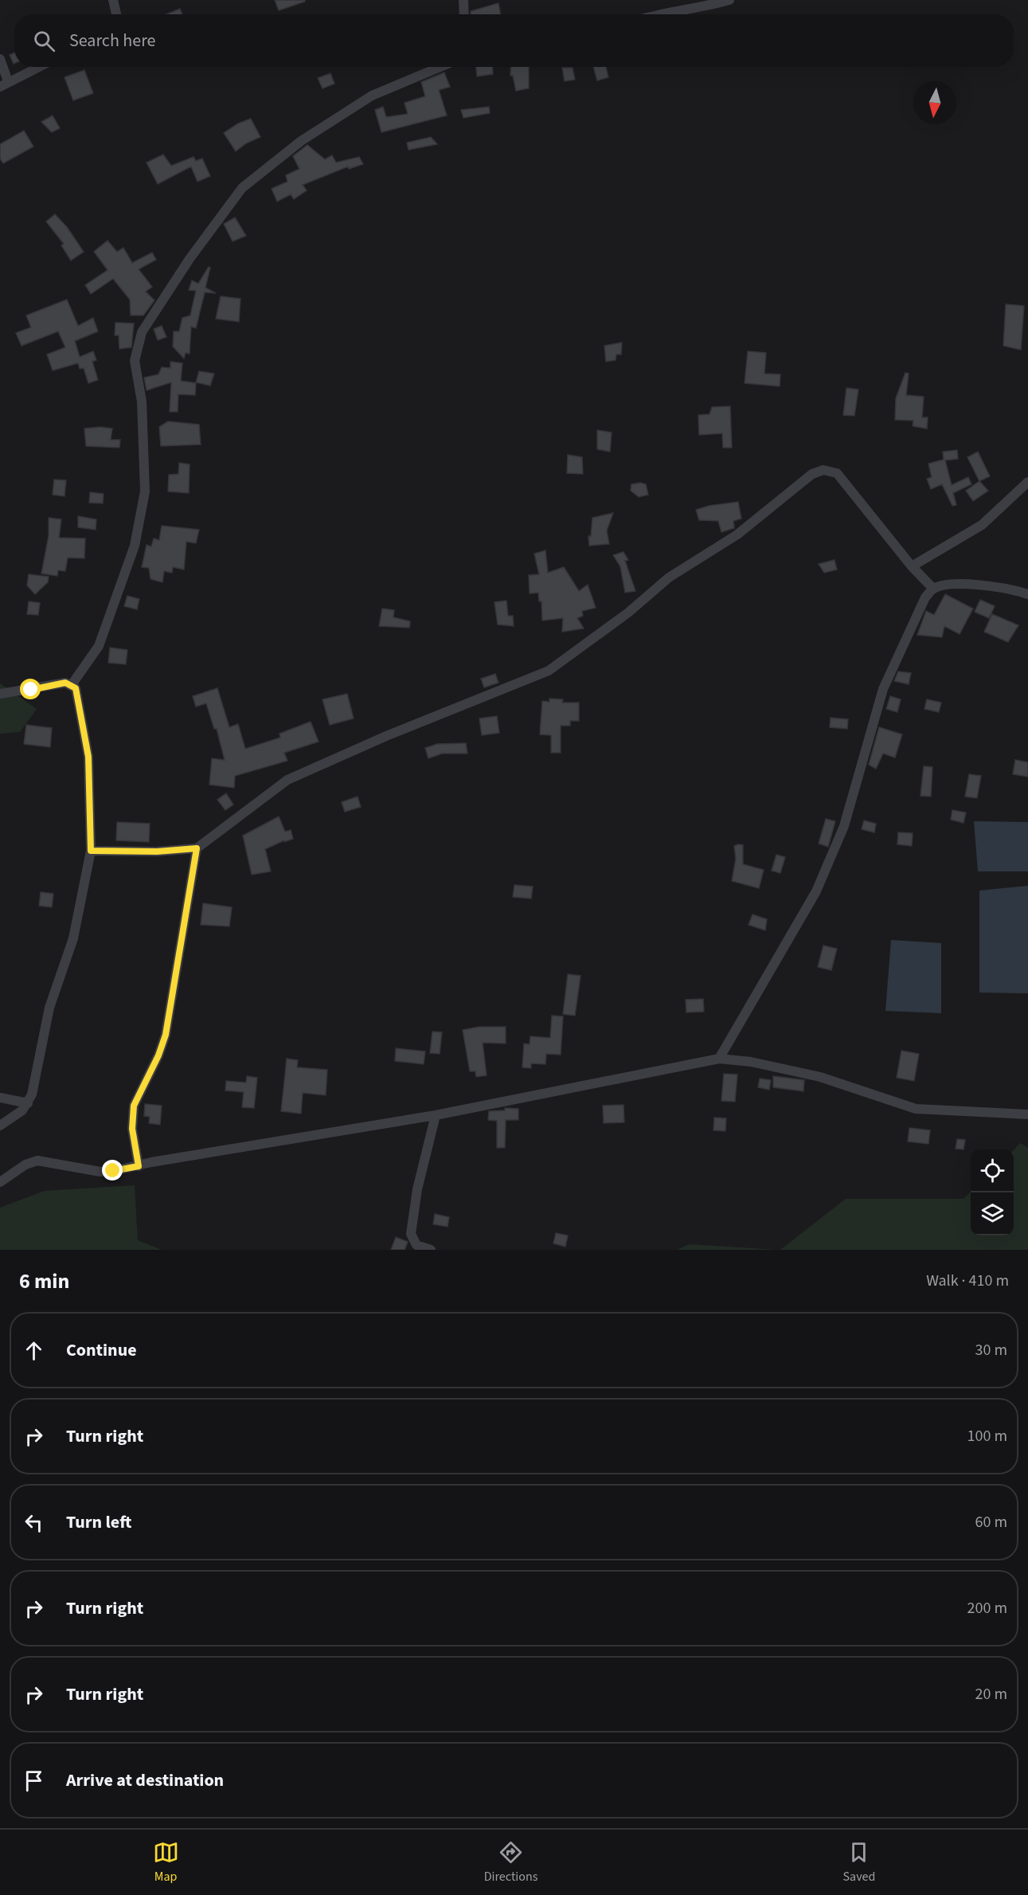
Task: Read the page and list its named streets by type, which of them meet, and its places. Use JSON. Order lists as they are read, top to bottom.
{
  "north": "bottom",
  "page": {
    "search": "Search here",
    "heading": ["6 min", "Walk · 410 m"],
    "list": [
      ["Continue", "30 m"],
      ["Turn right", "100 m"],
      ["Turn left", "60 m"],
      ["Turn right", "200 m"],
      ["Turn right", "20 m"],
      "Arrive at destination"
    ],
    "nav": ["Map", "Directions", "Saved"]
  }
}
